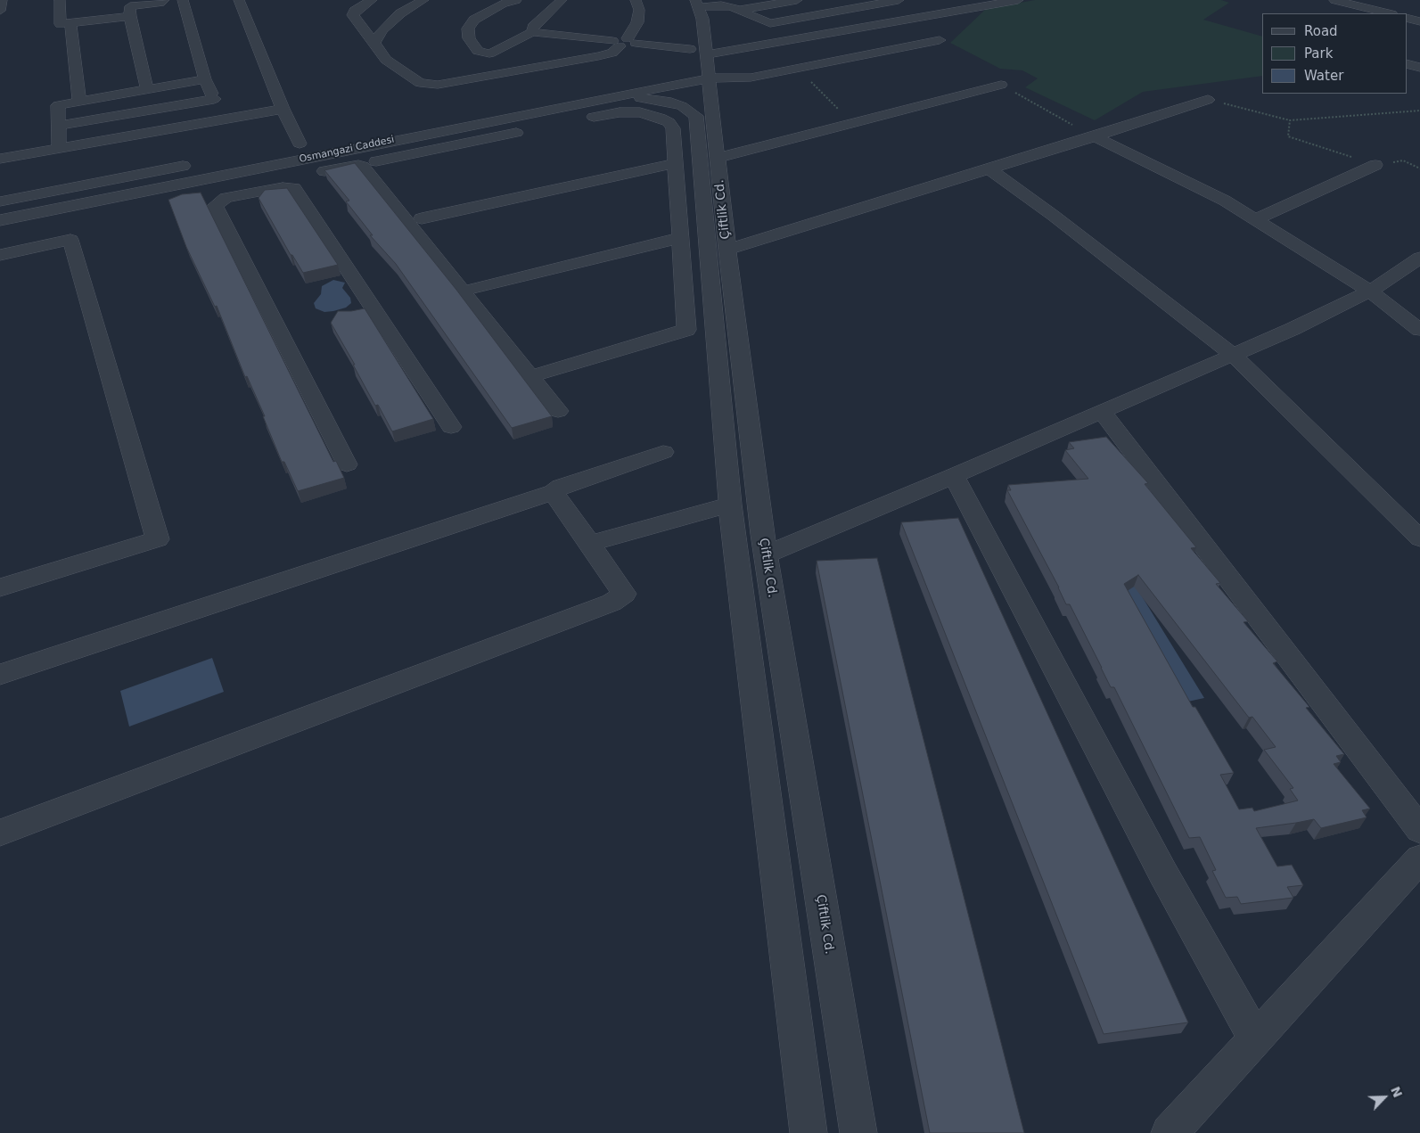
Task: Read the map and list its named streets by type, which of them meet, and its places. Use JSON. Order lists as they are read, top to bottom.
{
  "streets": {
    "street": ["Osmangazi Caddesi", "Çiftlik Cd."]
  },
  "crossings": [
    ["Osmangazi Caddesi", "Çiftlik Cd."]
  ],
  "legend": ["Road", "Park", "Water"],
  "north": "top right"
}
